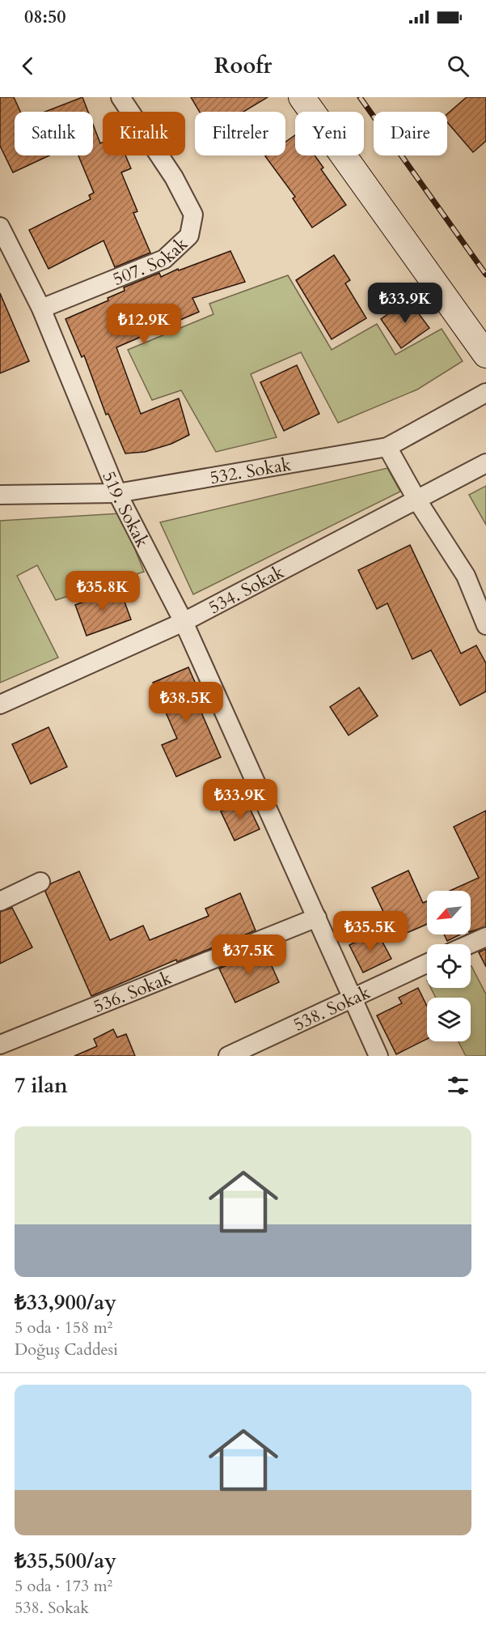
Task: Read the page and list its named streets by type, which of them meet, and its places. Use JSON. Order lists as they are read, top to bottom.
{
  "streets": {
    "street": [
      "507. Sokak",
      "532. Sokak",
      "519. Sokak",
      "534. Sokak",
      "536. Sokak",
      "538. Sokak"
    ]
  },
  "crossings": [
    ["507. Sokak", "519. Sokak"],
    ["532. Sokak", "519. Sokak"],
    ["519. Sokak", "534. Sokak"],
    ["519. Sokak", "536. Sokak"],
    ["519. Sokak", "538. Sokak"]
  ],
  "north": "bottom left",
  "page": {
    "status": "08:50",
    "header": "Roofr",
    "chip": [
      "Satılık",
      "Kiralık",
      "Filtreler",
      "Yeni",
      "Daire"
    ],
    "price": [
      "₺33.9K",
      "₺12.9K",
      "₺35.8K",
      "₺38.5K",
      "₺33.9K",
      "₺35.5K",
      "₺37.5K"
    ],
    "heading": "7 ilan",
    "list": [
      {
        "name": "₺33,900/ay",
        "note": "5 oda · 158 m² · Doğuş Caddesi"
      },
      {
        "name": "₺35,500/ay",
        "note": "5 oda · 173 m² · 538. Sokak"
      }
    ]
  }
}
